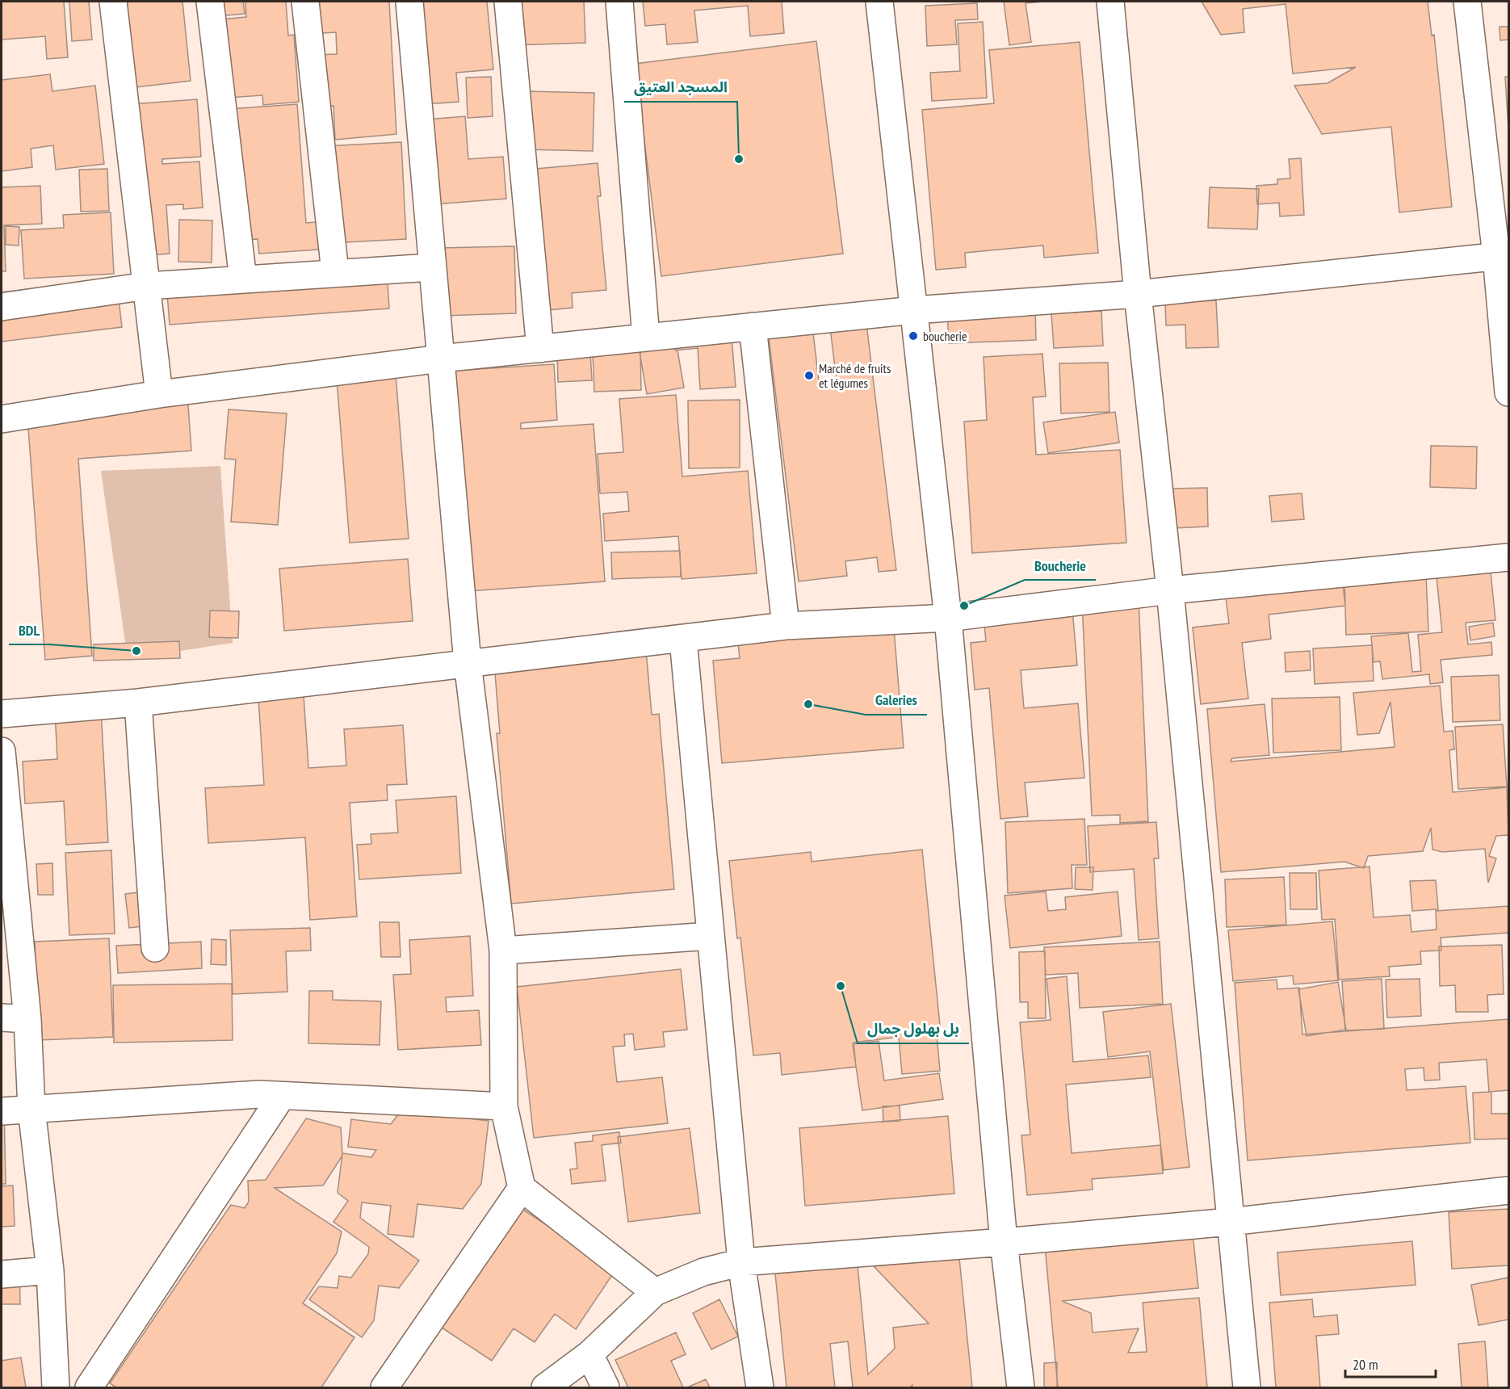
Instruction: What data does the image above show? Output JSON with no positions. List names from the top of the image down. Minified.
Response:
{"places":["المسجد العتيق","boucherie","Marché de fruits et légumes","Boucherie","BDL","Galeries","بل بهلول جمال"],"scale_bar":"20 m"}
